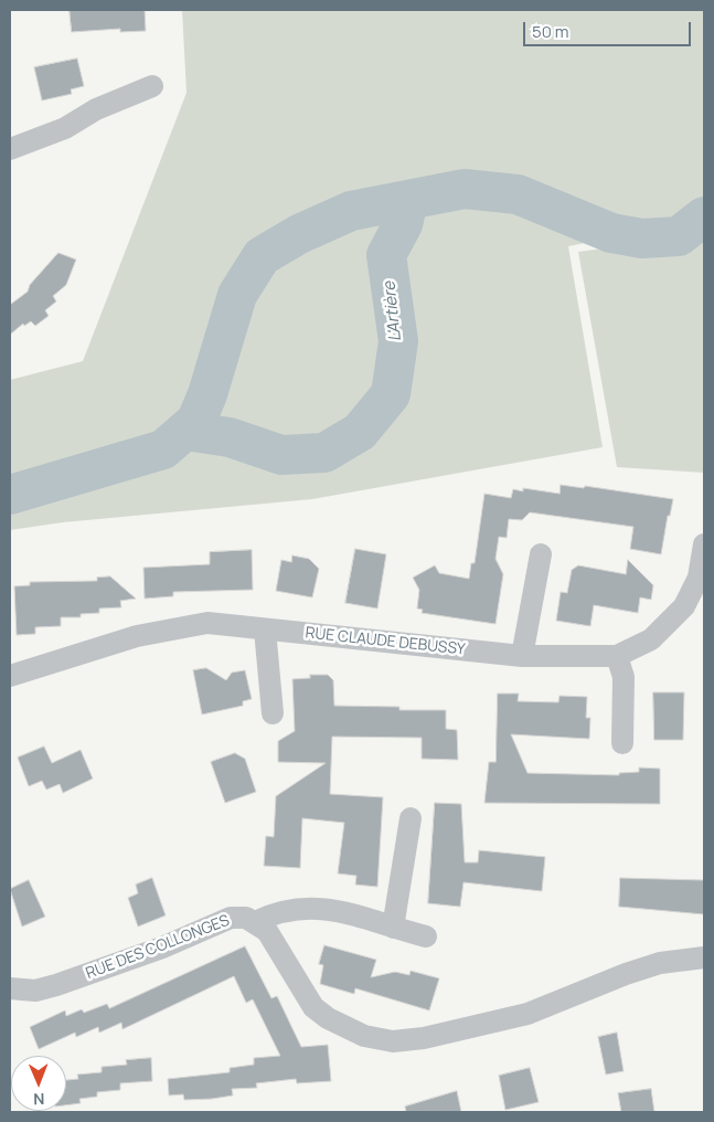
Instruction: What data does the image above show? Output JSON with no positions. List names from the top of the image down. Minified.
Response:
{"streets":{"street":["RUE CLAUDE DEBUSSY","RUE DES COLLONGES"]},"water":["L'Artière"],"scale_bar":"50 m","north":"bottom"}
